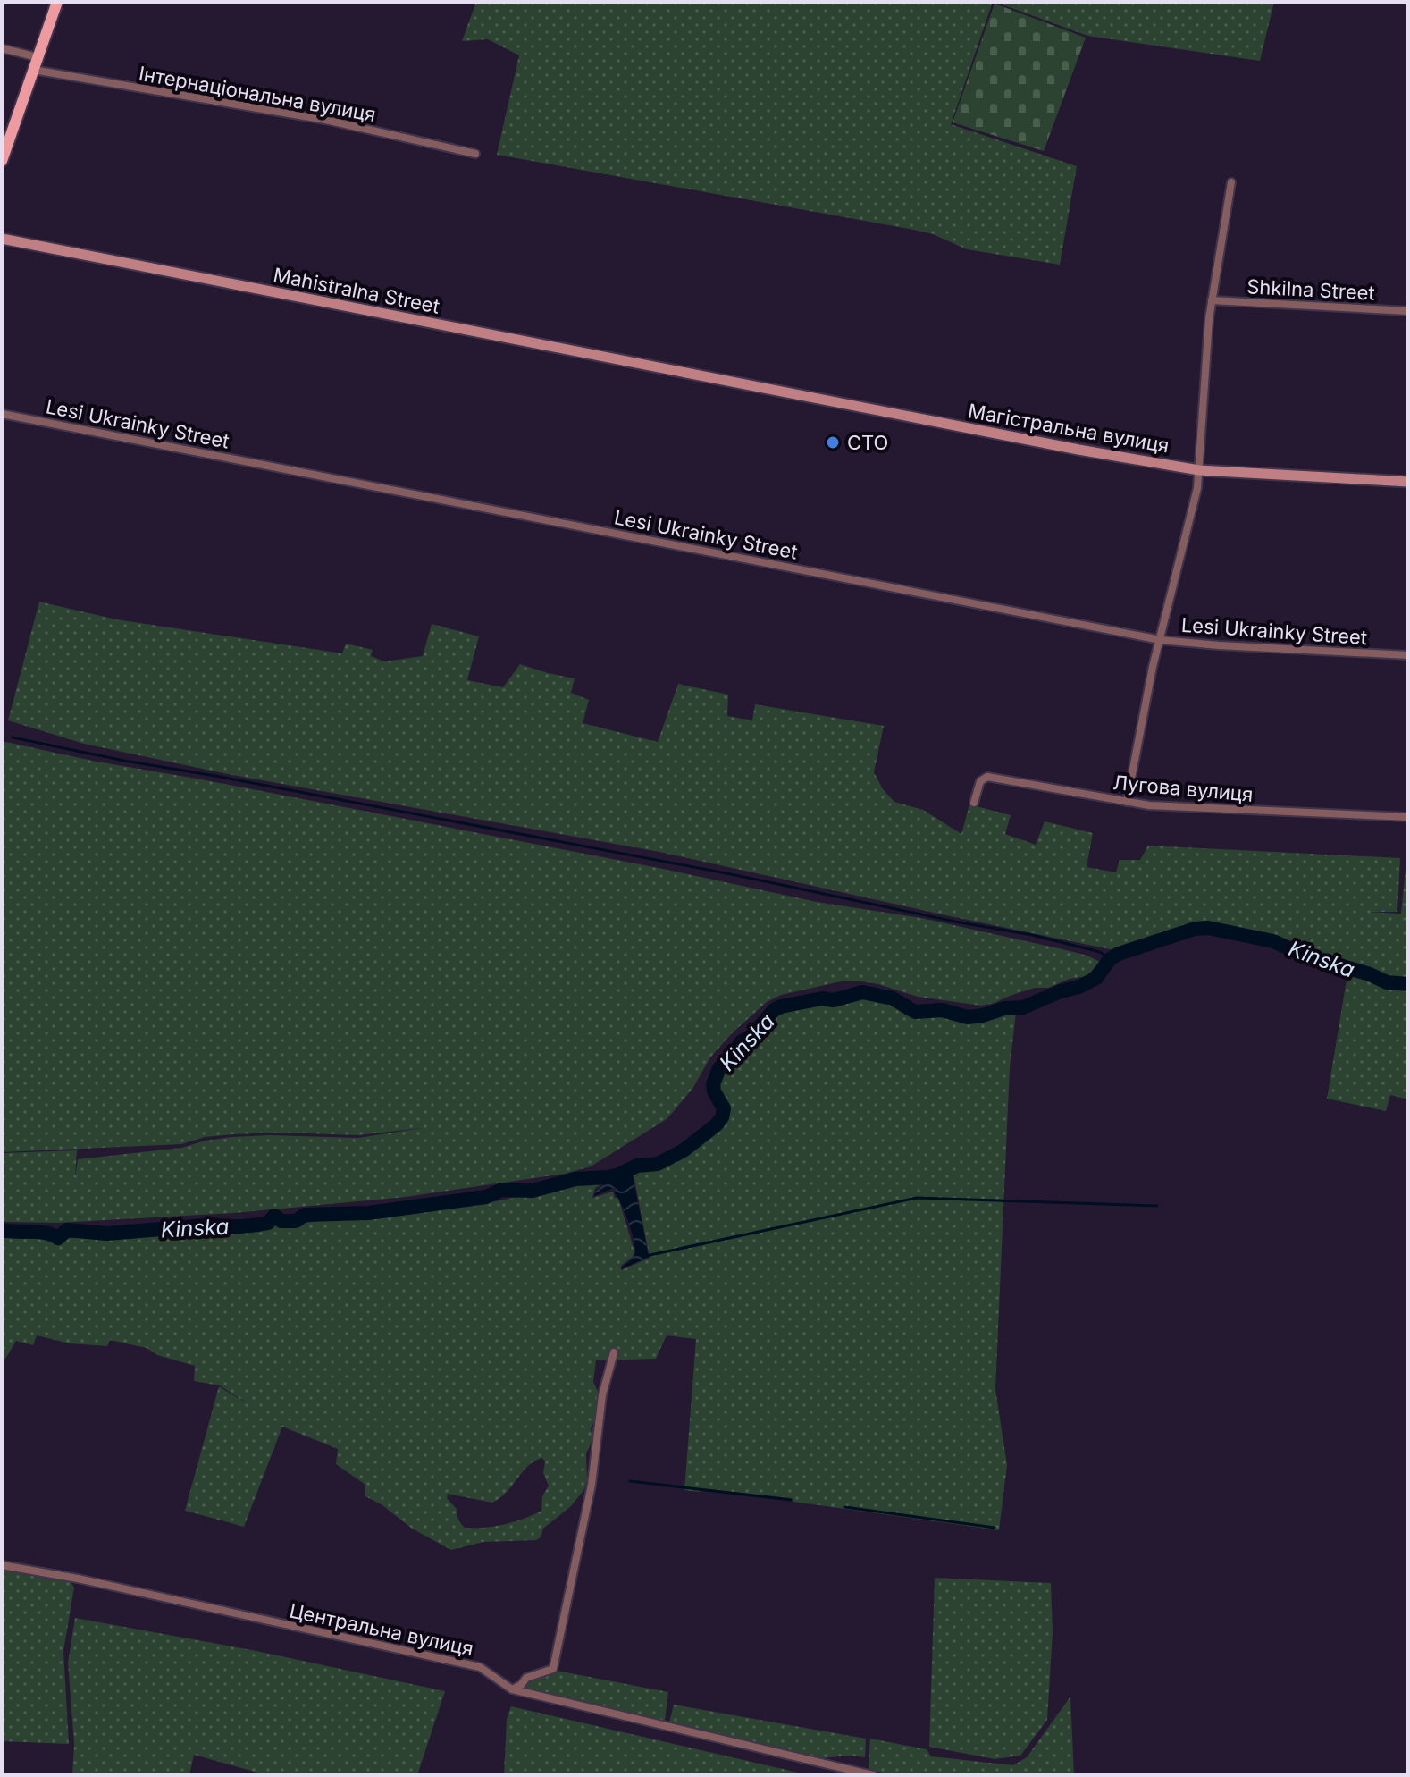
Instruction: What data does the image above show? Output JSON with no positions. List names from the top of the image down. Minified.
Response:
{"streets":{"main road":["Mahistralna Street","Магістральна вулиця"],"street":["Інтернаціональна вулиця","Shkilna Street","Lesi Ukrainky Street","Лугова вулиця","Центральна вулиця"]},"crossings":[["Mahistralna Street","Магістральна вулиця"]],"water":["Kinska"],"places":["СТО"]}
